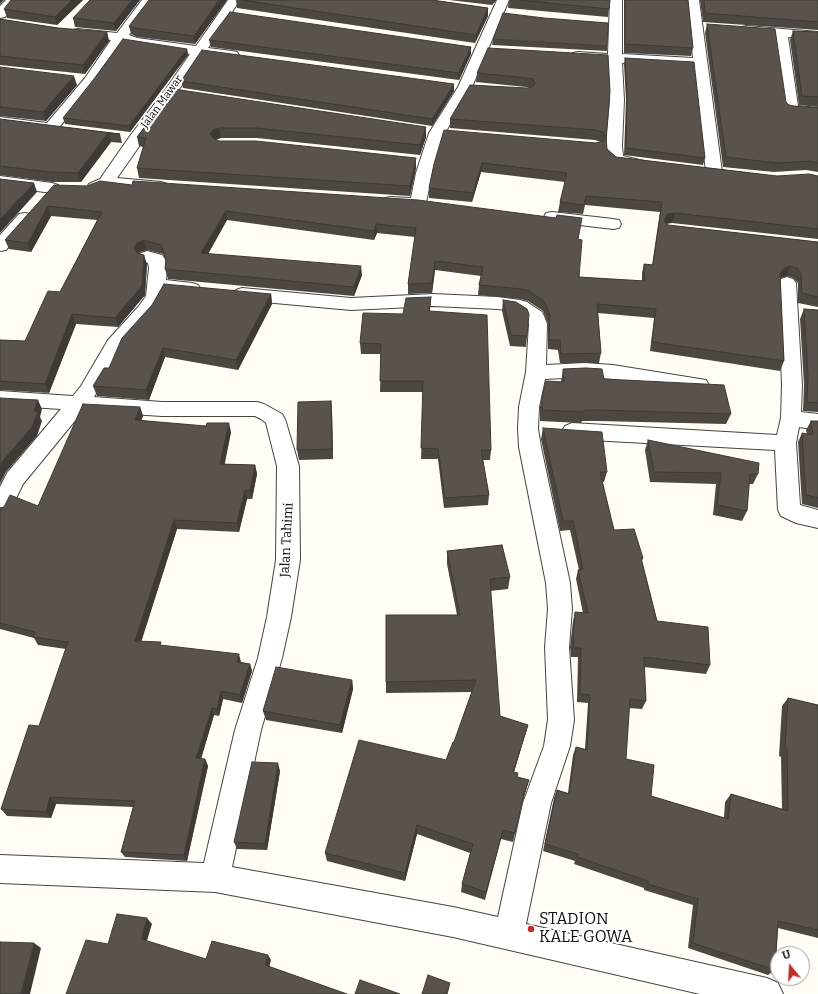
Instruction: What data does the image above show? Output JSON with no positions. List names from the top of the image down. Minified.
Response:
{"streets":{"street":["Jalan Mawar","Jalan Tahimi"]},"places":["STADION KALE GOWA"],"north":"top"}
